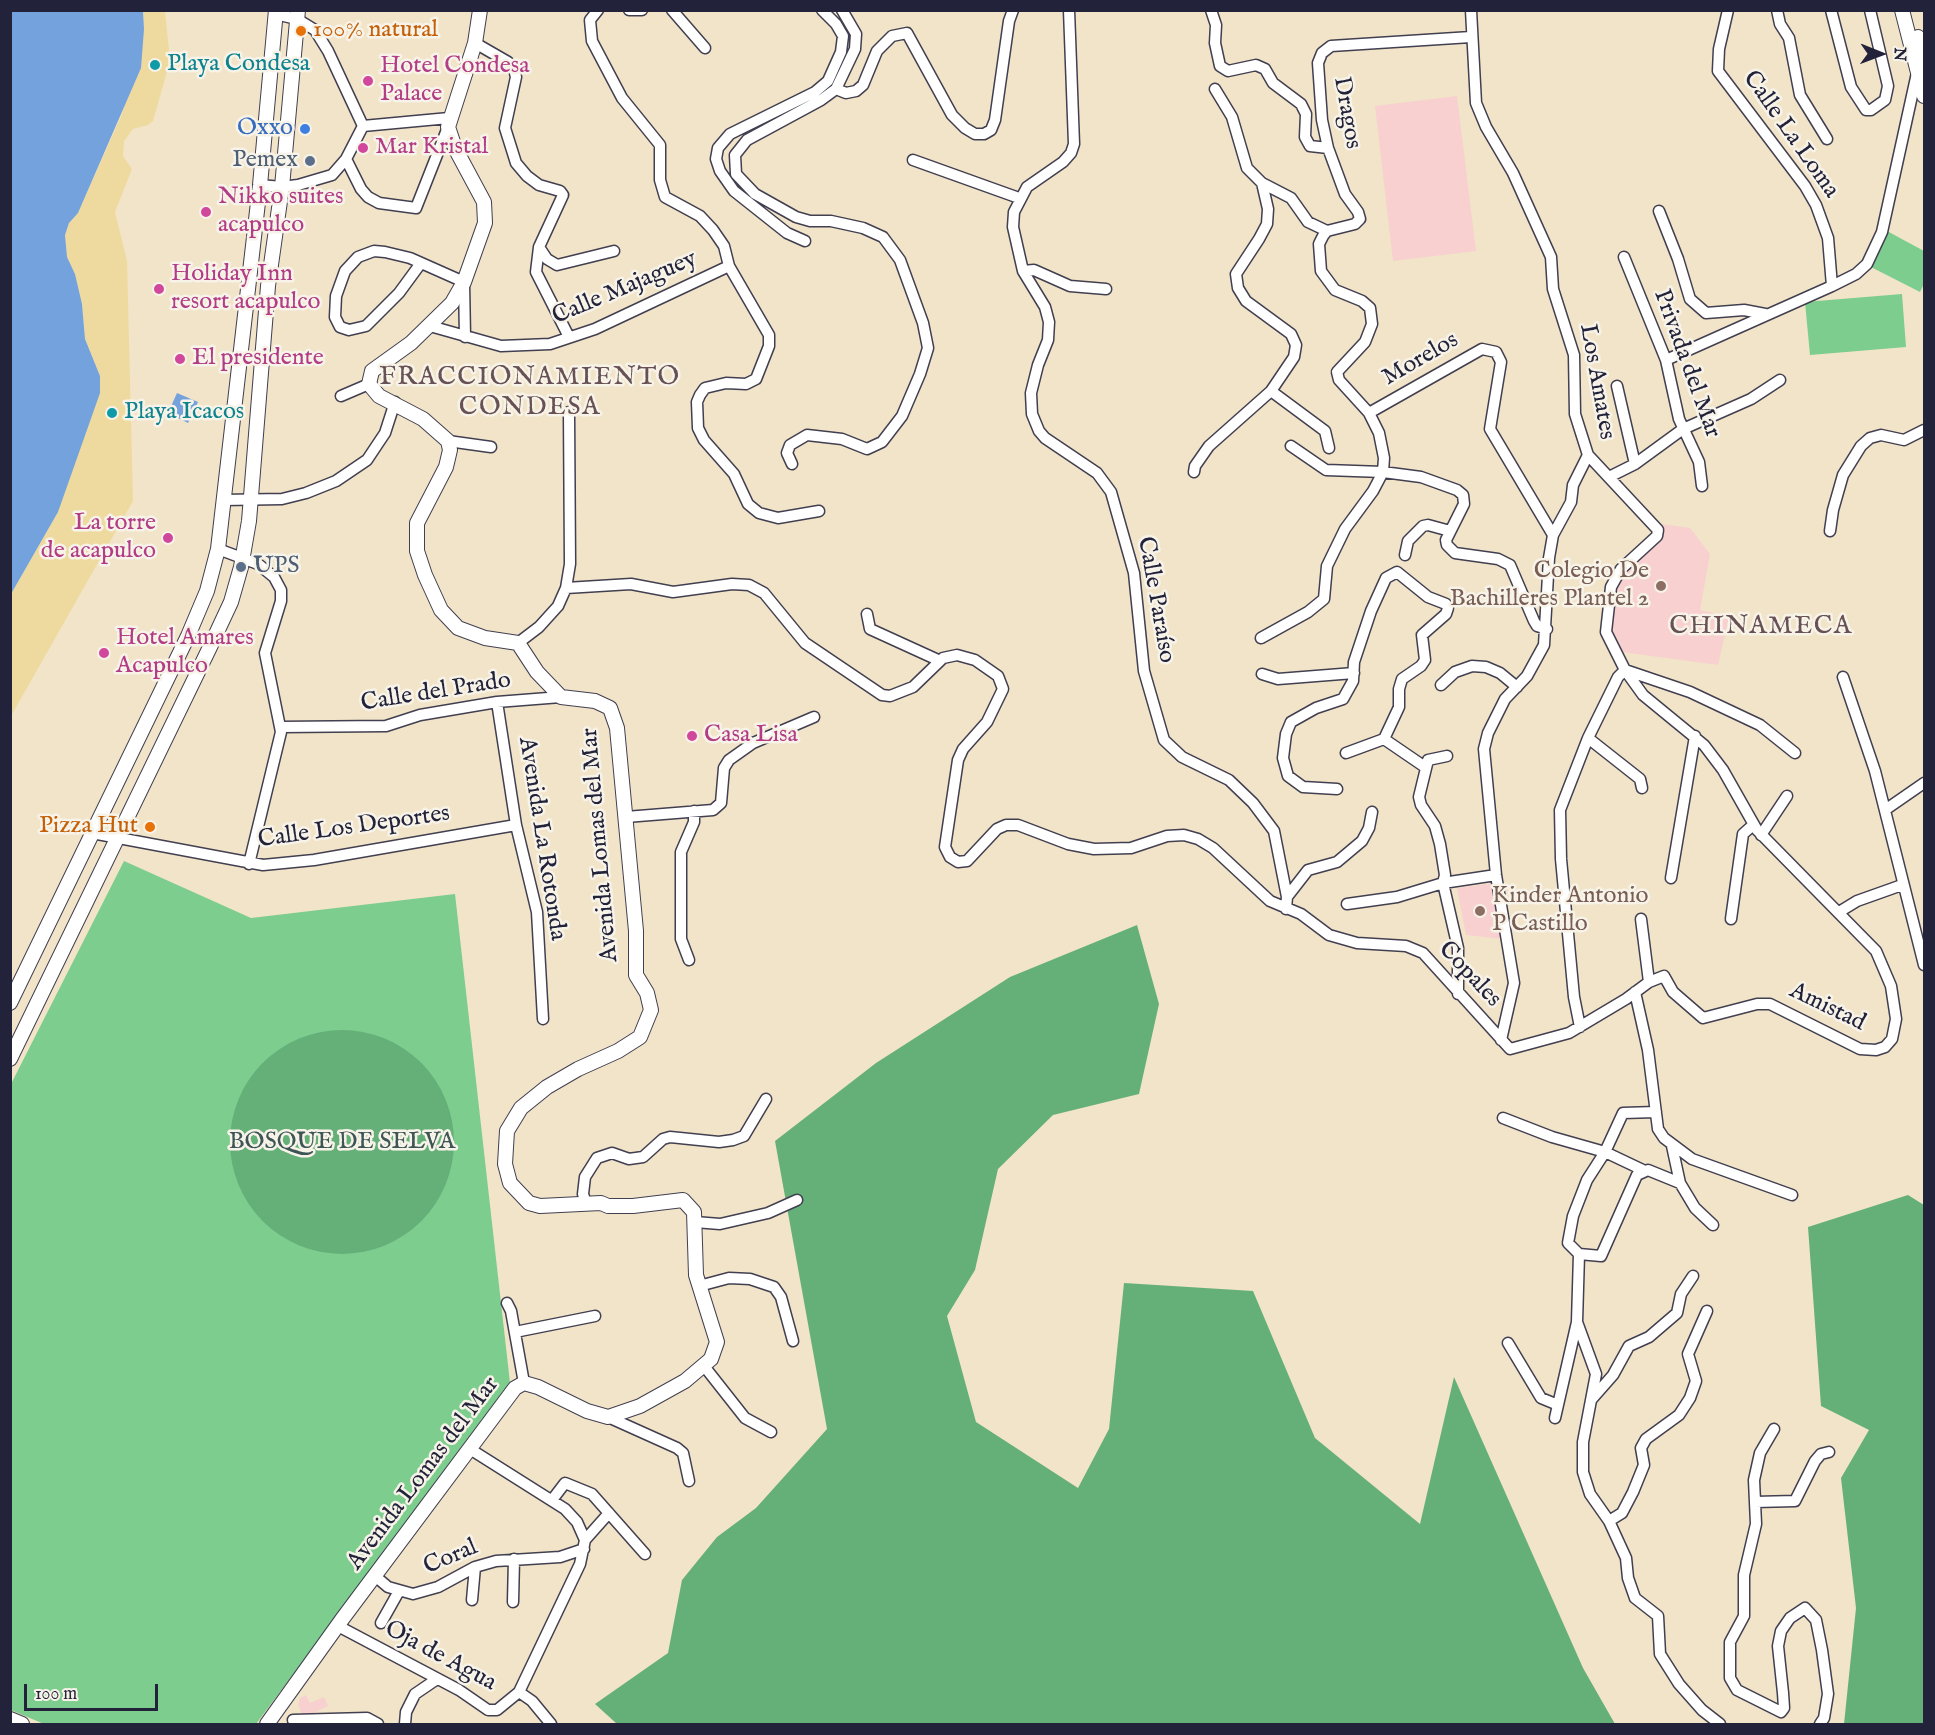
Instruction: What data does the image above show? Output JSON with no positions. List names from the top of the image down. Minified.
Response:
{"streets":{"main road":["Avenida Lomas del Mar"],"street":["Dragos","Calle La Loma","Calle Majaguey","Morelos","Privada del Mar","Los Amates","Calle Paraíso","Calle del Prado","Calle Los Deportes","Avenida La Rotonda","Copales","Amistad","Coral","Oja de Agua"]},"crossings":[["Dragos","Los Amates"],["Calle Paraíso","Copales"],["Calle del Prado","Avenida La Rotonda"],["Calle del Prado","Avenida Lomas del Mar"],["Calle Los Deportes","Avenida La Rotonda"],["Avenida Lomas del Mar","Coral"],["Avenida Lomas del Mar","Oja de Agua"]],"districts":["FRACCIONAMIENTO CONDESA","CHINAMECA"],"parks":["BOSQUE DE SELVA"],"places":["100% natural","Playa Condesa","Hotel Condesa Palace","Oxxo","Mar Kristal","Pemex","Nikko suites acapulco","Holiday Inn resort acapulco","El presidente","Playa Icacos","La torre de acapulco","UPS","Colegio De Bachilleres Plantel 2","Hotel Amares Acapulco","Casa Lisa","Pizza Hut","Kinder Antonio P Castillo"],"scale_bar":"100 m","north":"right"}
